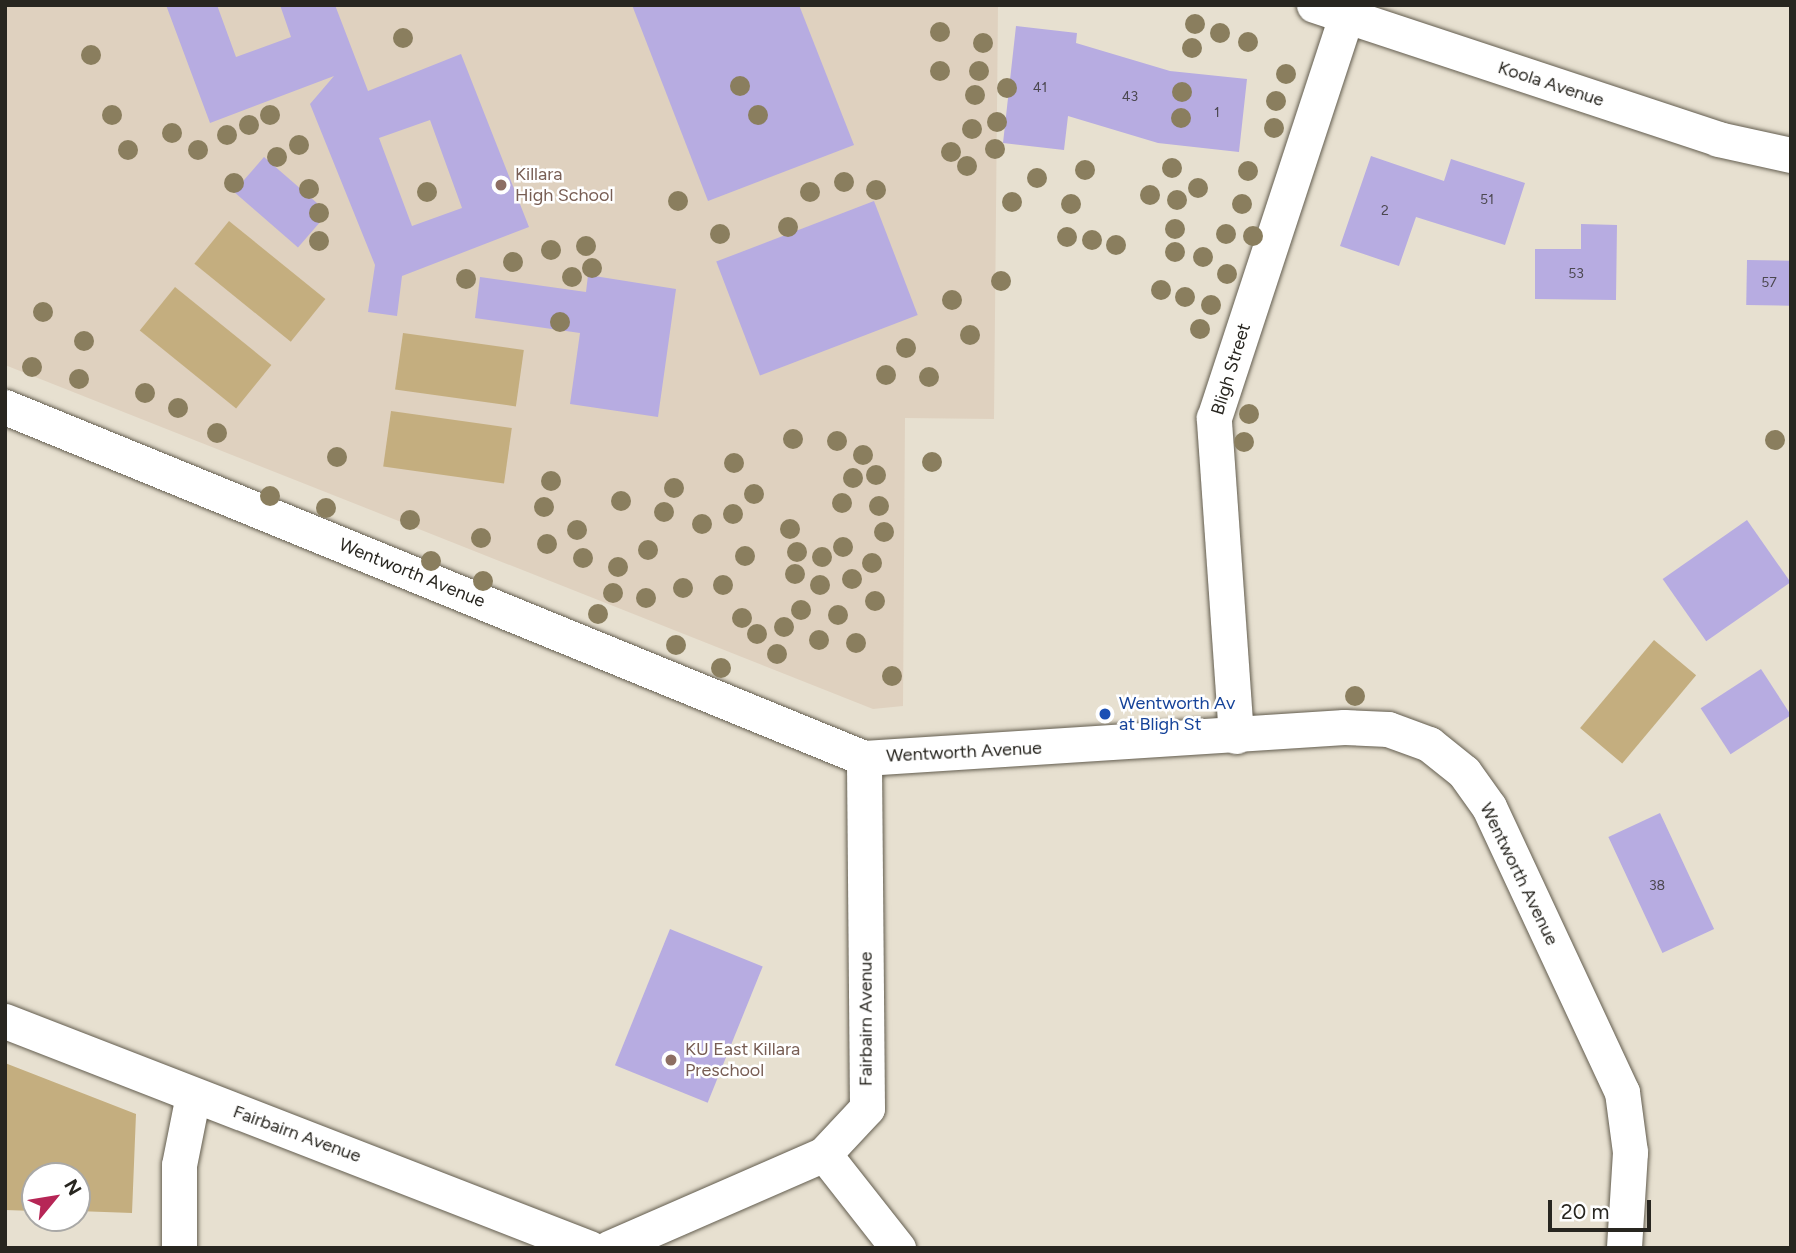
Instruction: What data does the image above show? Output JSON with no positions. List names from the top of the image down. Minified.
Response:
{"streets":{"street":["Koola Avenue","Bligh Street","Wentworth Avenue","Fairbairn Avenue"]},"crossings":[["Koola Avenue","Bligh Street"],["Bligh Street","Wentworth Avenue"],["Wentworth Avenue","Fairbairn Avenue"]],"places":["Killara High School","Wentworth Av at Bligh St","KU East Killara Preschool"],"house_numbers":["41","43","1","51","2","53","57","38"],"scale_bar":"20 m","north":"top right"}
